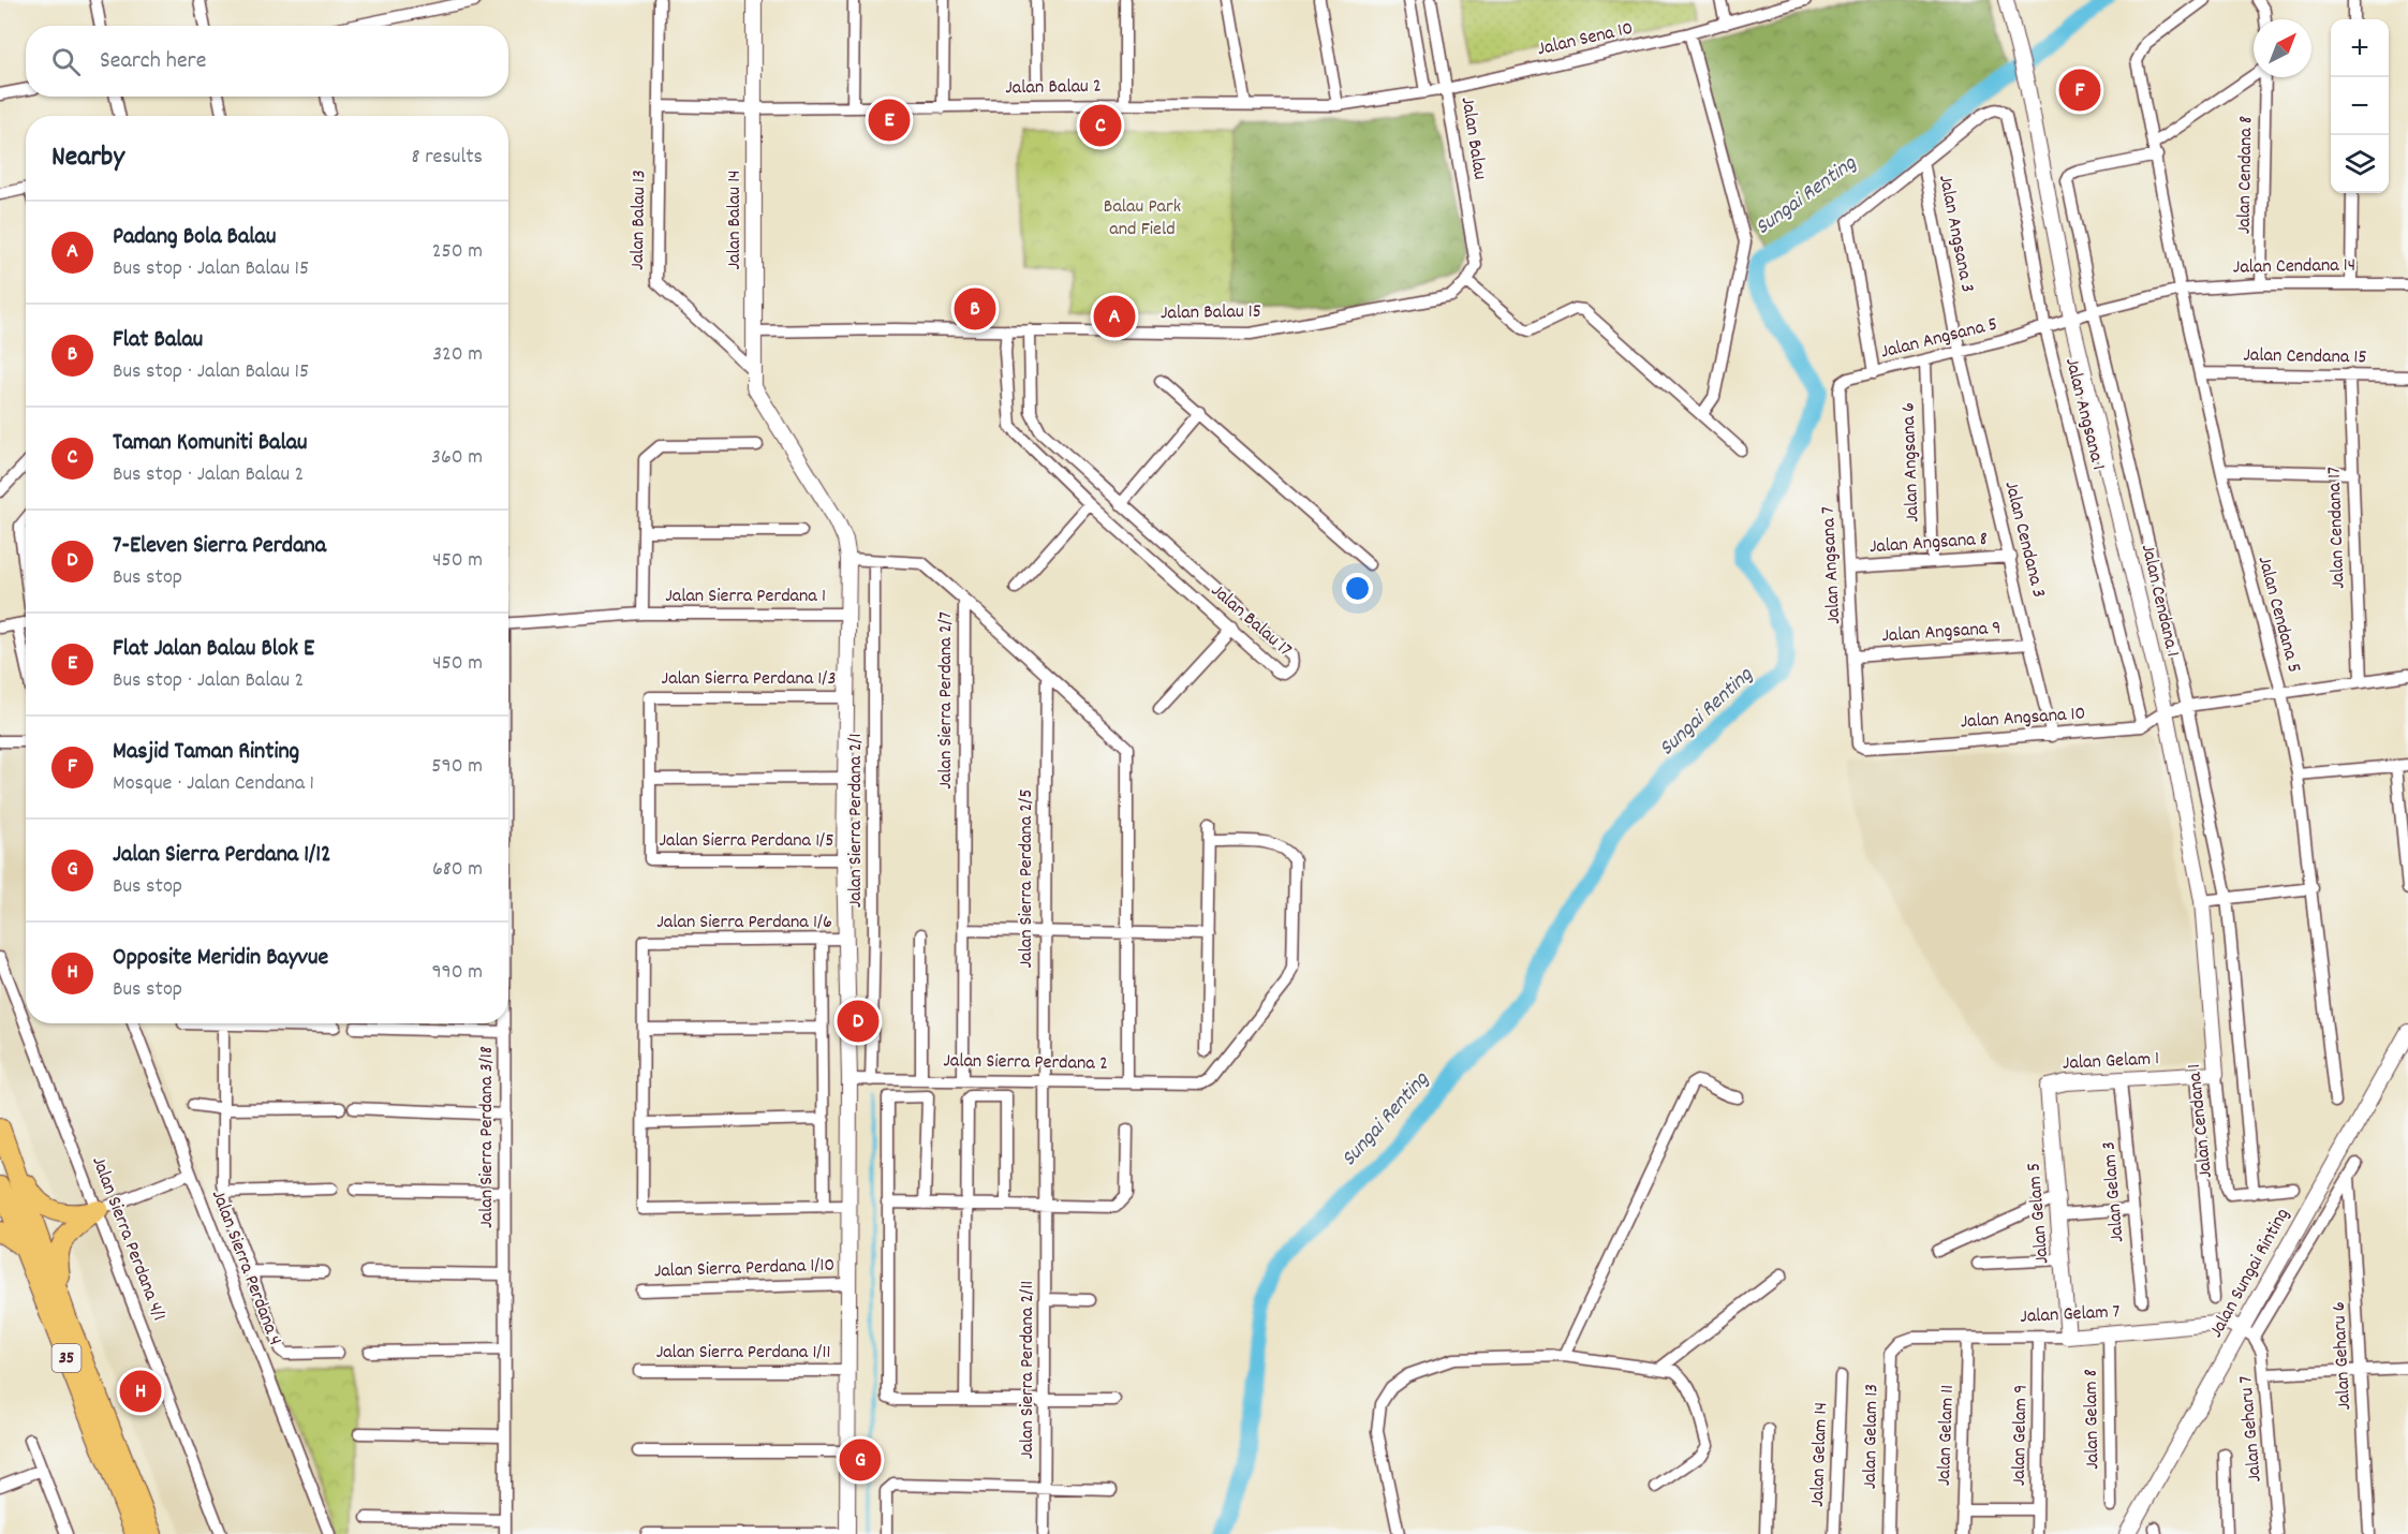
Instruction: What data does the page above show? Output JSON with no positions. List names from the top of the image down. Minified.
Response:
{"streets":{"highway":["35"],"street":["Jalan Sena 10","Jalan Balau 2","Jalan Balau","Jalan Cendana 8","Jalan Balau 13","Jalan Balau 14","Jalan Angsana 3","Jalan Cendana 14","Jalan Balau 15","Jalan Angsana 5","Jalan Cendana 15","Jalan Angsana 1","Jalan Angsana 6","Jalan Cendana 17","Jalan Cendana 3","Jalan Angsana 8","Jalan Angsana 7","Jalan Sierra Perdana 1","Jalan Cendana 1","Jalan Cendana 5","Jalan Balau 17","Jalan Angsana 9","Jalan Sierra Perdana 1/3","Jalan Sierra Perdana 2/7","Jalan Angsana 10","Jalan Sierra Perdana 2/1","Jalan Sierra Perdana 1/5","Jalan Sierra Perdana 2/5","Jalan Sierra Perdana 1/6","Jalan Gelam 1","Jalan Sierra Perdana 2","Jalan Sierra Perdana 3/18","Jalan Gelam 3","Jalan Gelam 5","Jalan Sierra Perdana 4/1","Jalan Sierra Perdana 4","Jalan Sierra Perdana 1/10","Jalan Sungai Rinting","Jalan Gelam 7","Jalan Sierra Perdana 1/11","Jalan Geharu 6","Jalan Sierra Perdana 2/11","Jalan Gelam 8","Jalan Geharu 7","Jalan Gelam 11","Jalan Gelam 9","Jalan Gelam 13","Jalan Gelam 14"]},"crossings":[["Jalan Sena 10","Jalan Balau 2"],["Jalan Sena 10","Jalan Balau"],["Jalan Balau 2","Jalan Balau"],["Jalan Balau 2","Jalan Balau 13"],["Jalan Balau 2","Jalan Balau 14"],["Jalan Balau","Jalan Balau 15"],["Jalan Cendana 8","Jalan Cendana 14"],["Jalan Balau 13","Jalan Balau 14"],["Jalan Balau 14","Jalan Balau 15"],["Jalan Balau 14","Jalan Sierra Perdana 1"],["Jalan Balau 14","Jalan Sierra Perdana 1/3"],["Jalan Balau 14","Jalan Sierra Perdana 2/7"],["Jalan Balau 14","Jalan Sierra Perdana 1/5"],["Jalan Balau 14","Jalan Sierra Perdana 1/6"],["Jalan Balau 14","Jalan Sierra Perdana 2"],["Jalan Balau 14","Jalan Sierra Perdana 1/10"],["Jalan Balau 14","Jalan Sierra Perdana 1/11"],["Jalan Angsana 3","Jalan Angsana 5"],["Jalan Angsana 3","Jalan Angsana 1"],["Jalan Angsana 3","Jalan Cendana 3"],["Jalan Cendana 14","Jalan Angsana 5"],["Jalan Cendana 14","Jalan Cendana 1"],["Jalan Cendana 14","Jalan Cendana 5"],["Jalan Balau 15","Jalan Balau 17"],["Jalan Angsana 5","Jalan Angsana 1"],["Jalan Angsana 5","Jalan Angsana 6"],["Jalan Angsana 5","Jalan Cendana 3"],["Jalan Angsana 5","Jalan Angsana 7"],["Jalan Angsana 5","Jalan Cendana 1"],["Jalan Cendana 15","Jalan Cendana 17"],["Jalan Cendana 15","Jalan Cendana 5"],["Jalan Angsana 1","Jalan Angsana 10"],["Jalan Angsana 6","Jalan Angsana 8"],["Jalan Cendana 17","Jalan Angsana 10"],["Jalan Cendana 3","Jalan Angsana 8"],["Jalan Cendana 3","Jalan Angsana 9"],["Jalan Cendana 3","Jalan Angsana 10"],["Jalan Angsana 8","Jalan Angsana 7"],["Jalan Angsana 7","Jalan Angsana 9"],["Jalan Angsana 7","Jalan Angsana 10"],["Jalan Cendana 1","Jalan Cendana 5"],["Jalan Cendana 1","Jalan Angsana 10"],["Jalan Cendana 1","Jalan Gelam 1"],["Jalan Cendana 5","Jalan Angsana 10"],["Jalan Sierra Perdana 1/3","Jalan Sierra Perdana 1/5"],["Jalan Sierra Perdana 2/7","Jalan Sierra Perdana 2/1"],["Jalan Sierra Perdana 2/7","Jalan Sierra Perdana 2"],["Jalan Sierra Perdana 2/1","Jalan Sierra Perdana 2"],["Jalan Sierra Perdana 2/5","Jalan Sierra Perdana 2"],["Jalan Sierra Perdana 2/5","Jalan Sierra Perdana 2/11"],["Jalan Gelam 1","Jalan Gelam 3"],["Jalan Gelam 1","Jalan Gelam 5"],["Jalan Gelam 5","Jalan Gelam 7"],["Jalan Sungai Rinting","Jalan Gelam 7"],["Jalan Sungai Rinting","Jalan Geharu 7"],["Jalan Gelam 7","Jalan Gelam 8"],["Jalan Gelam 7","Jalan Geharu 7"],["Jalan Gelam 7","Jalan Gelam 11"],["Jalan Gelam 7","Jalan Gelam 9"],["Jalan Gelam 7","Jalan Gelam 13"]],"water":["Sungai Renting"],"parks":["Balau Park and Field"],"north":"top right","page":{"map_buttons":["+","−"],"search":"Search here","pins":["F","E","C","B","A","D","H","G"],"heading":["Nearby","8 results"],"list":[{"mark":"A","name":"Padang Bola Balau","note":"Bus stop · Jalan Balau 15","value":"250 m"},{"mark":"B","name":"Flat Balau","note":"Bus stop · Jalan Balau 15","value":"320 m"},{"mark":"C","name":"Taman Komuniti Balau","note":"Bus stop · Jalan Balau 2","value":"360 m"},{"mark":"D","name":"7-Eleven Sierra Perdana","note":"Bus stop","value":"450 m"},{"mark":"E","name":"Flat Jalan Balau Blok E","note":"Bus stop · Jalan Balau 2","value":"450 m"},{"mark":"F","name":"Masjid Taman Rinting","note":"Mosque · Jalan Cendana 1","value":"590 m"},{"mark":"G","name":"Jalan Sierra Perdana 1/12","note":"Bus stop","value":"680 m"},{"mark":"H","name":"Opposite Meridin Bayvue","note":"Bus stop","value":"990 m"}]}}
